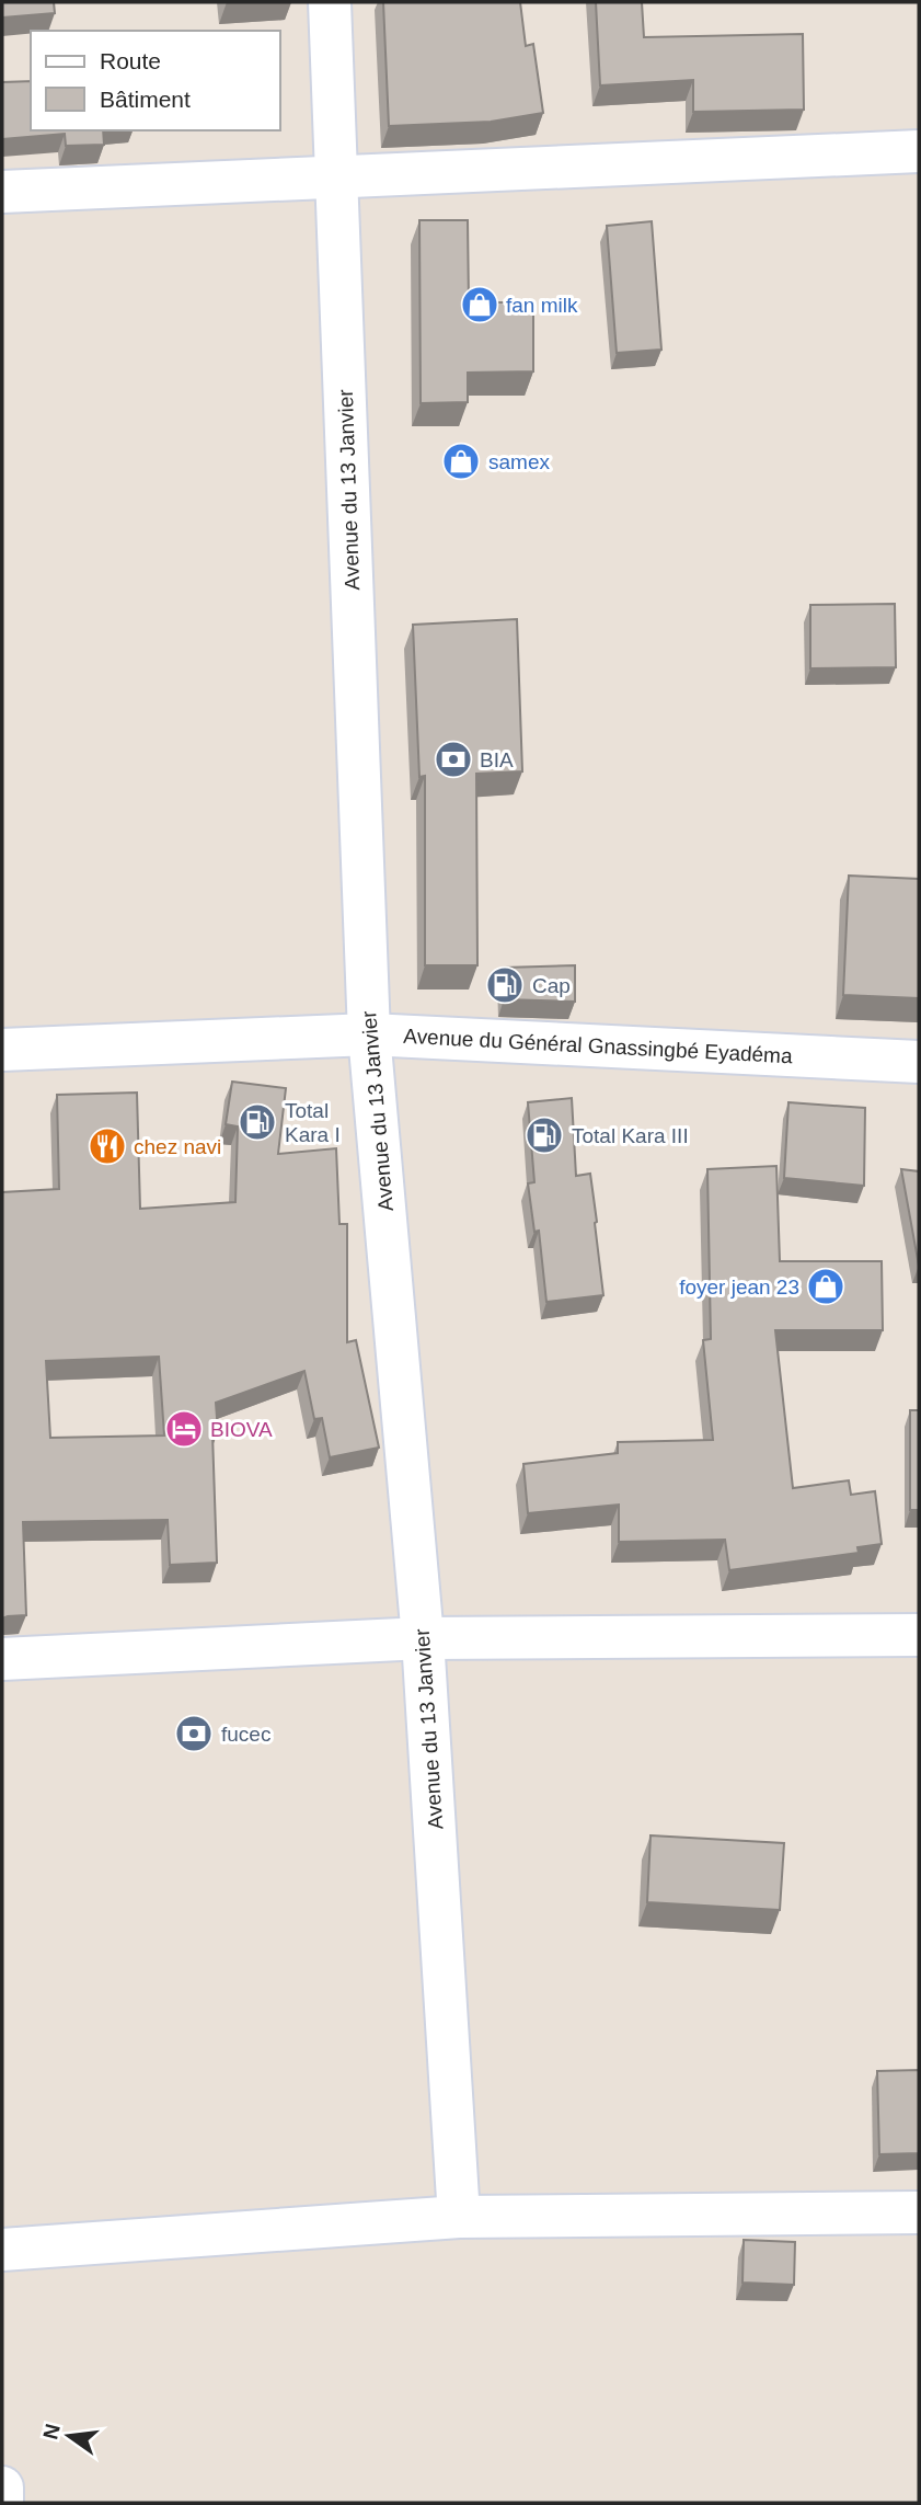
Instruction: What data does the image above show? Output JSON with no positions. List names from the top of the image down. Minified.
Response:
{"streets":{"street":["Avenue du 13 Janvier","Avenue du Général Gnassingbé Eyadéma"]},"crossings":[["Avenue du 13 Janvier","Avenue du Général Gnassingbé Eyadéma"]],"places":{"shop":["fan milk","samex","foyer jean 23"],"bank":["BIA","fucec"],"fuel station":["Cap","Total Kara I","Total Kara III"],"restaurant":["chez navi"],"hotel":["BIOVA"]},"legend":["Route","Bâtiment"],"north":"left"}
